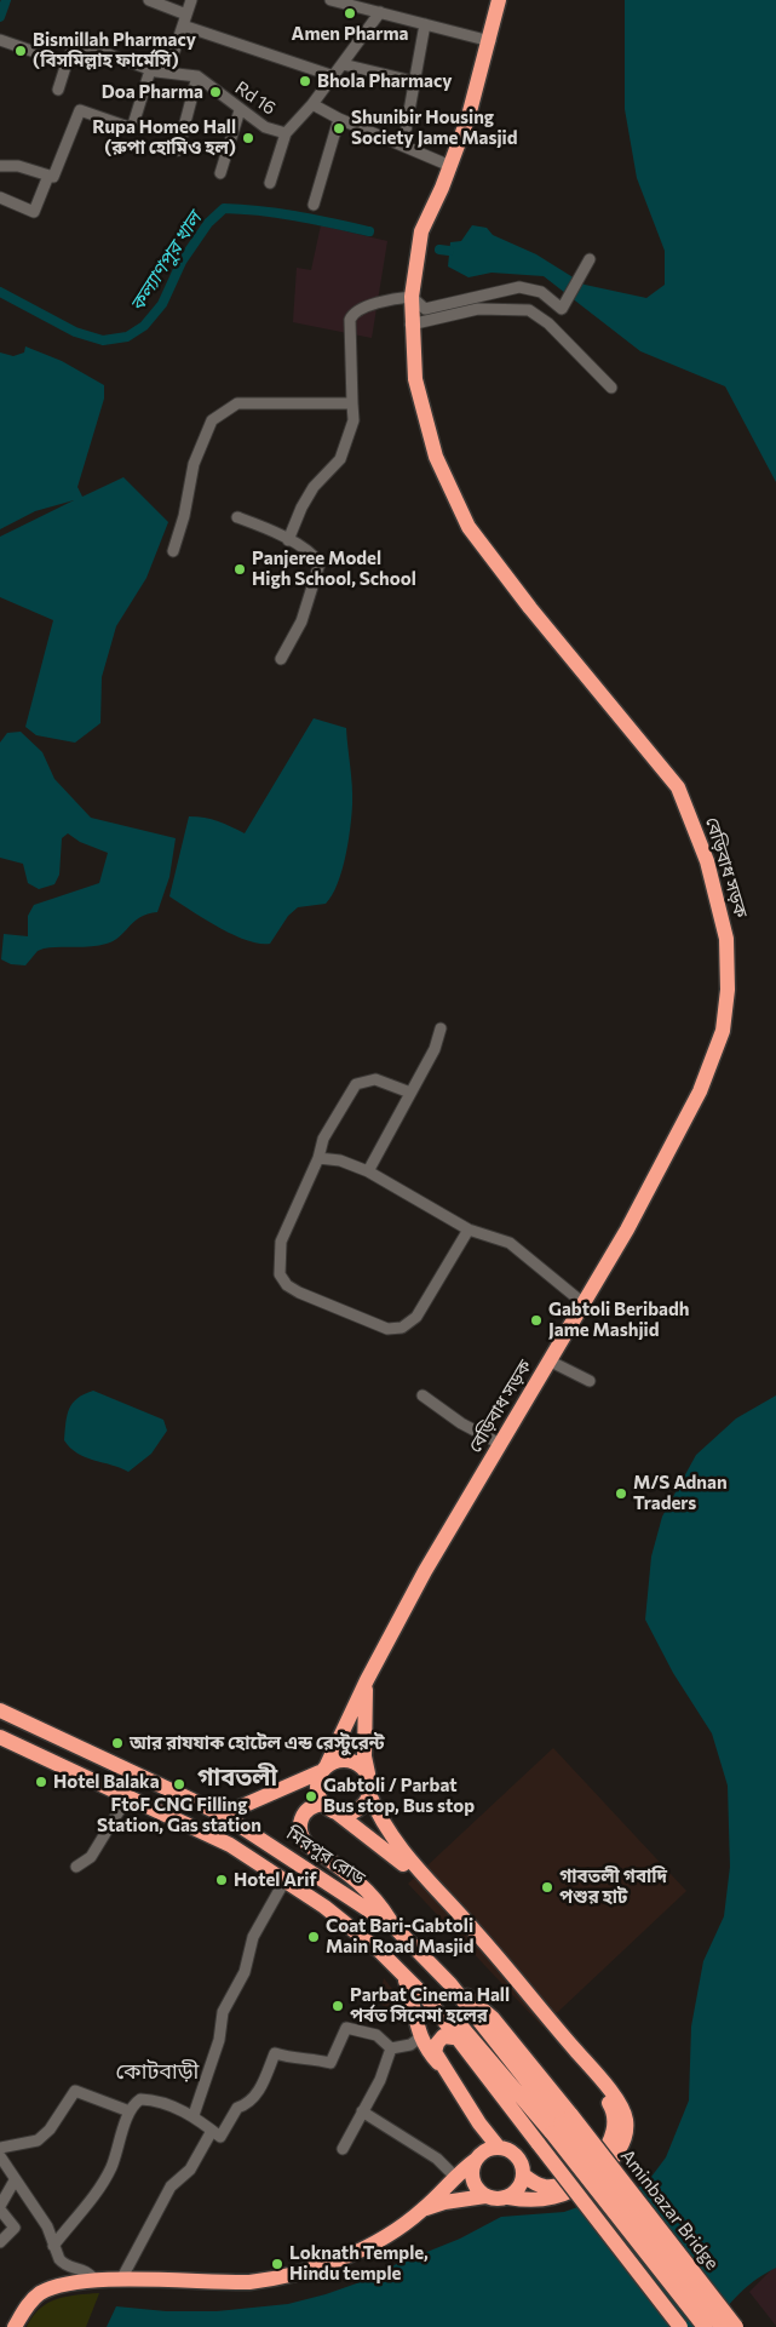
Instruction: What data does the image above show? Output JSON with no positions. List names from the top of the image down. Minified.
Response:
{"streets":{"highway":["বেড়িবাধ সড়ক","মিরপুর রোড","Aminbazar Bridge"],"street":["Rd 16"]},"crossings":[["মিরপুর রোড","Aminbazar Bridge"]],"districts":["গাবতলী","কোটবাড়ী"],"water":["কল্যাণপুর খাল"],"places":["Amen Pharma","Bismillah Pharmacy (বিসমিল্লাহ ফার্মেসি)","Bhola Pharmacy","Doa Pharma","Shunibir Housing Society Jame Masjid","Rupa Homeo Hall (রুপা হোমিও হল)","Panjeree Model High School, School","Gabtoli Beribadh Jame Mashjid","M/S Adnan Traders","আর রাযযাক হোটেল এন্ড রেস্টুরেন্ট","Hotel Balaka","FtoF CNG Filling Station, Gas station","Gabtoli / Parbat Bus stop, Bus stop","Hotel Arif","গাবতলী গবাদি পশুর হাট","Coat Bari-Gabtoli Main Road Masjid","Parbat Cinema Hall পর্বত সিনেমা হলের","Loknath Temple, Hindu temple"]}
